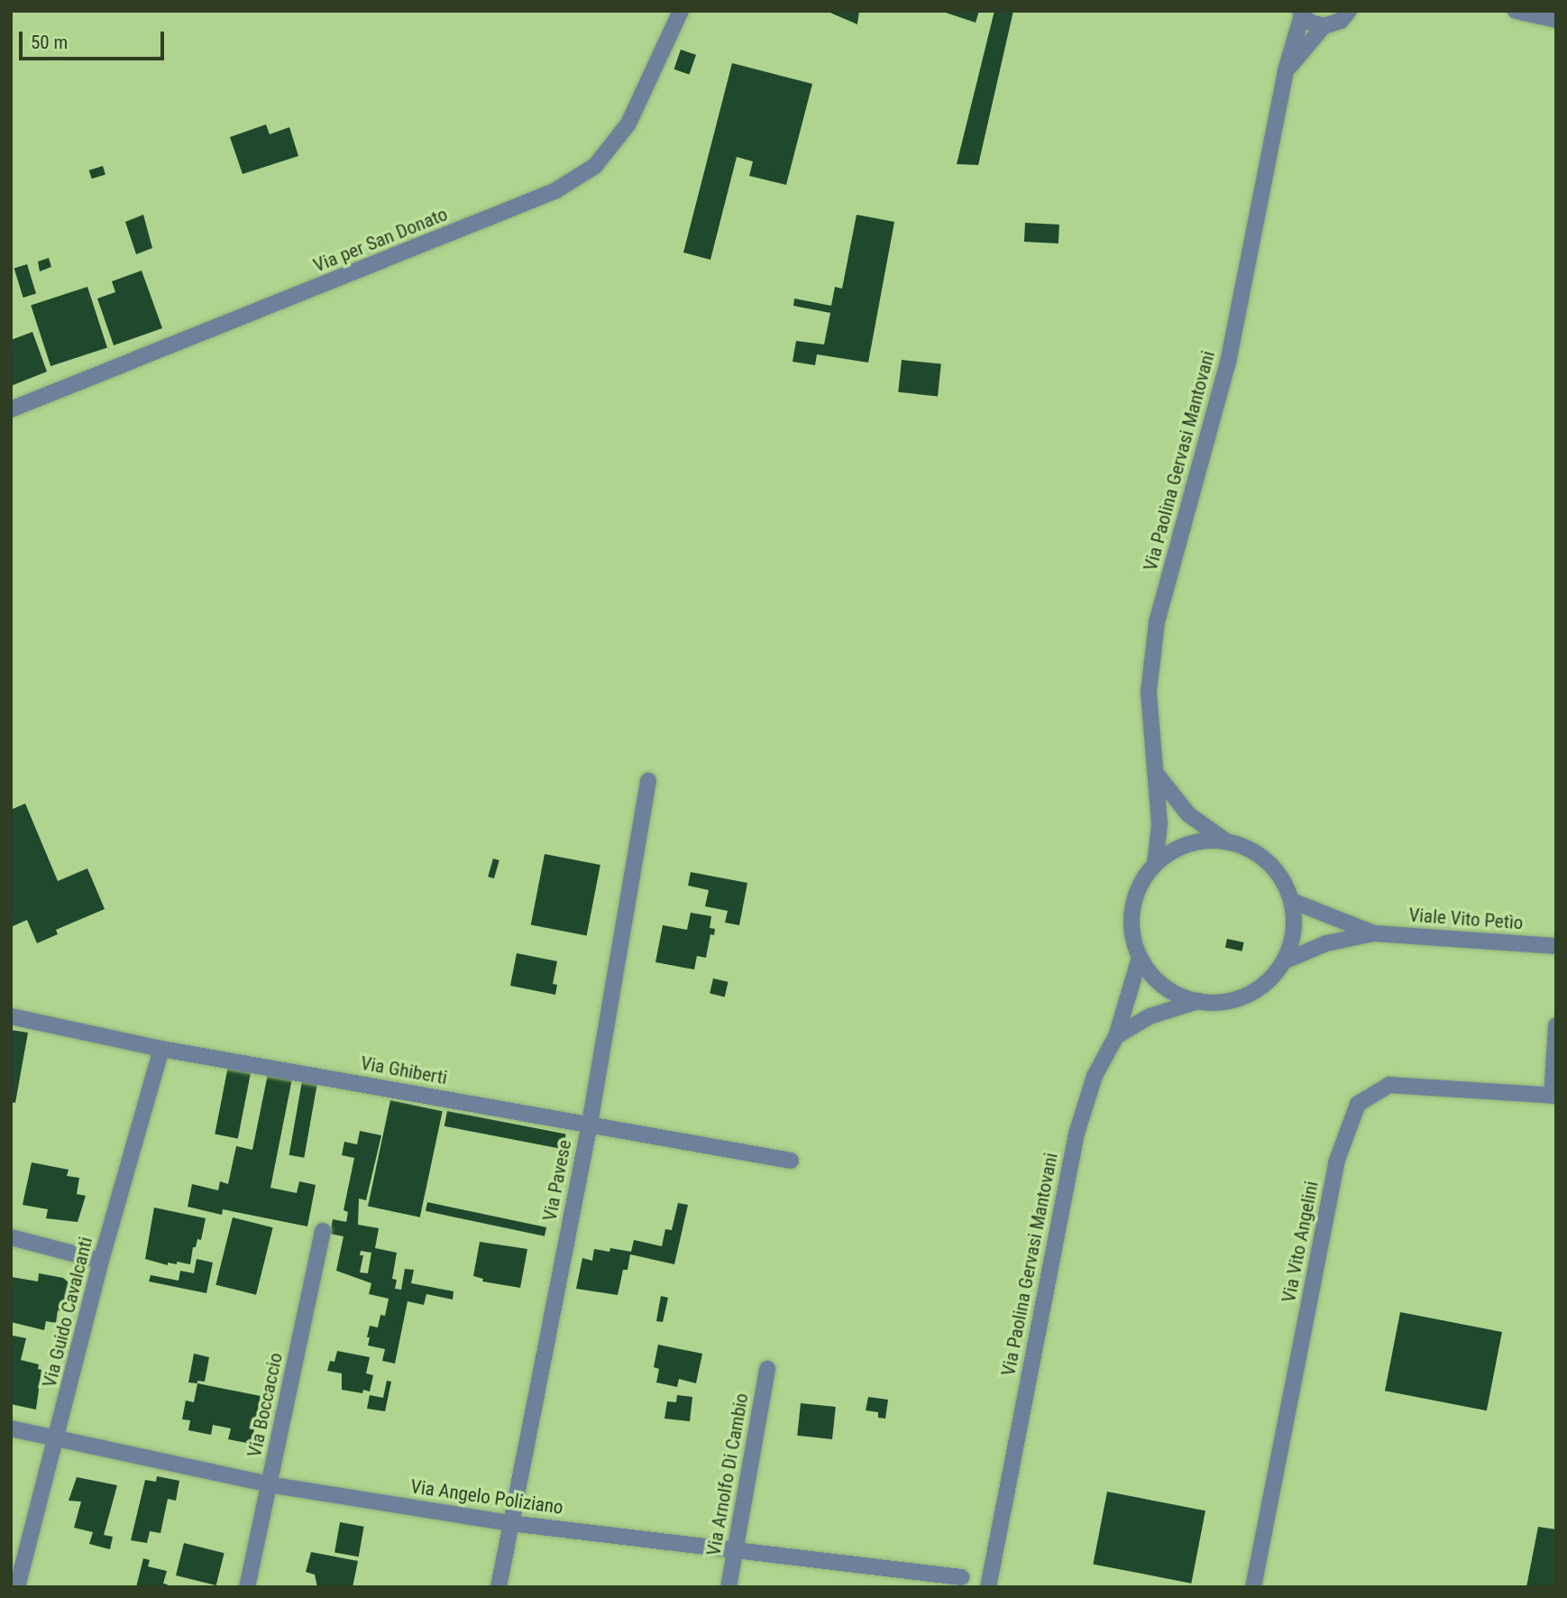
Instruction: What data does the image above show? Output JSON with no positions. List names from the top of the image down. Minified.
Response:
{"streets":{"street":["Via per San Donato","Via Paolina Gervasi Mantovani","Viale Vito Petìo","Via Ghiberti","Via Pavese","Via Vito Angelini","Via Guido Cavalcanti","Via Boccaccio","Via Arnolfo Di Cambio","Via Angelo Poliziano"]},"crossings":[["Via Ghiberti","Via Pavese"],["Via Ghiberti","Via Guido Cavalcanti"],["Via Pavese","Via Angelo Poliziano"],["Via Guido Cavalcanti","Via Angelo Poliziano"],["Via Boccaccio","Via Angelo Poliziano"],["Via Arnolfo Di Cambio","Via Angelo Poliziano"]],"scale_bar":"50 m"}
